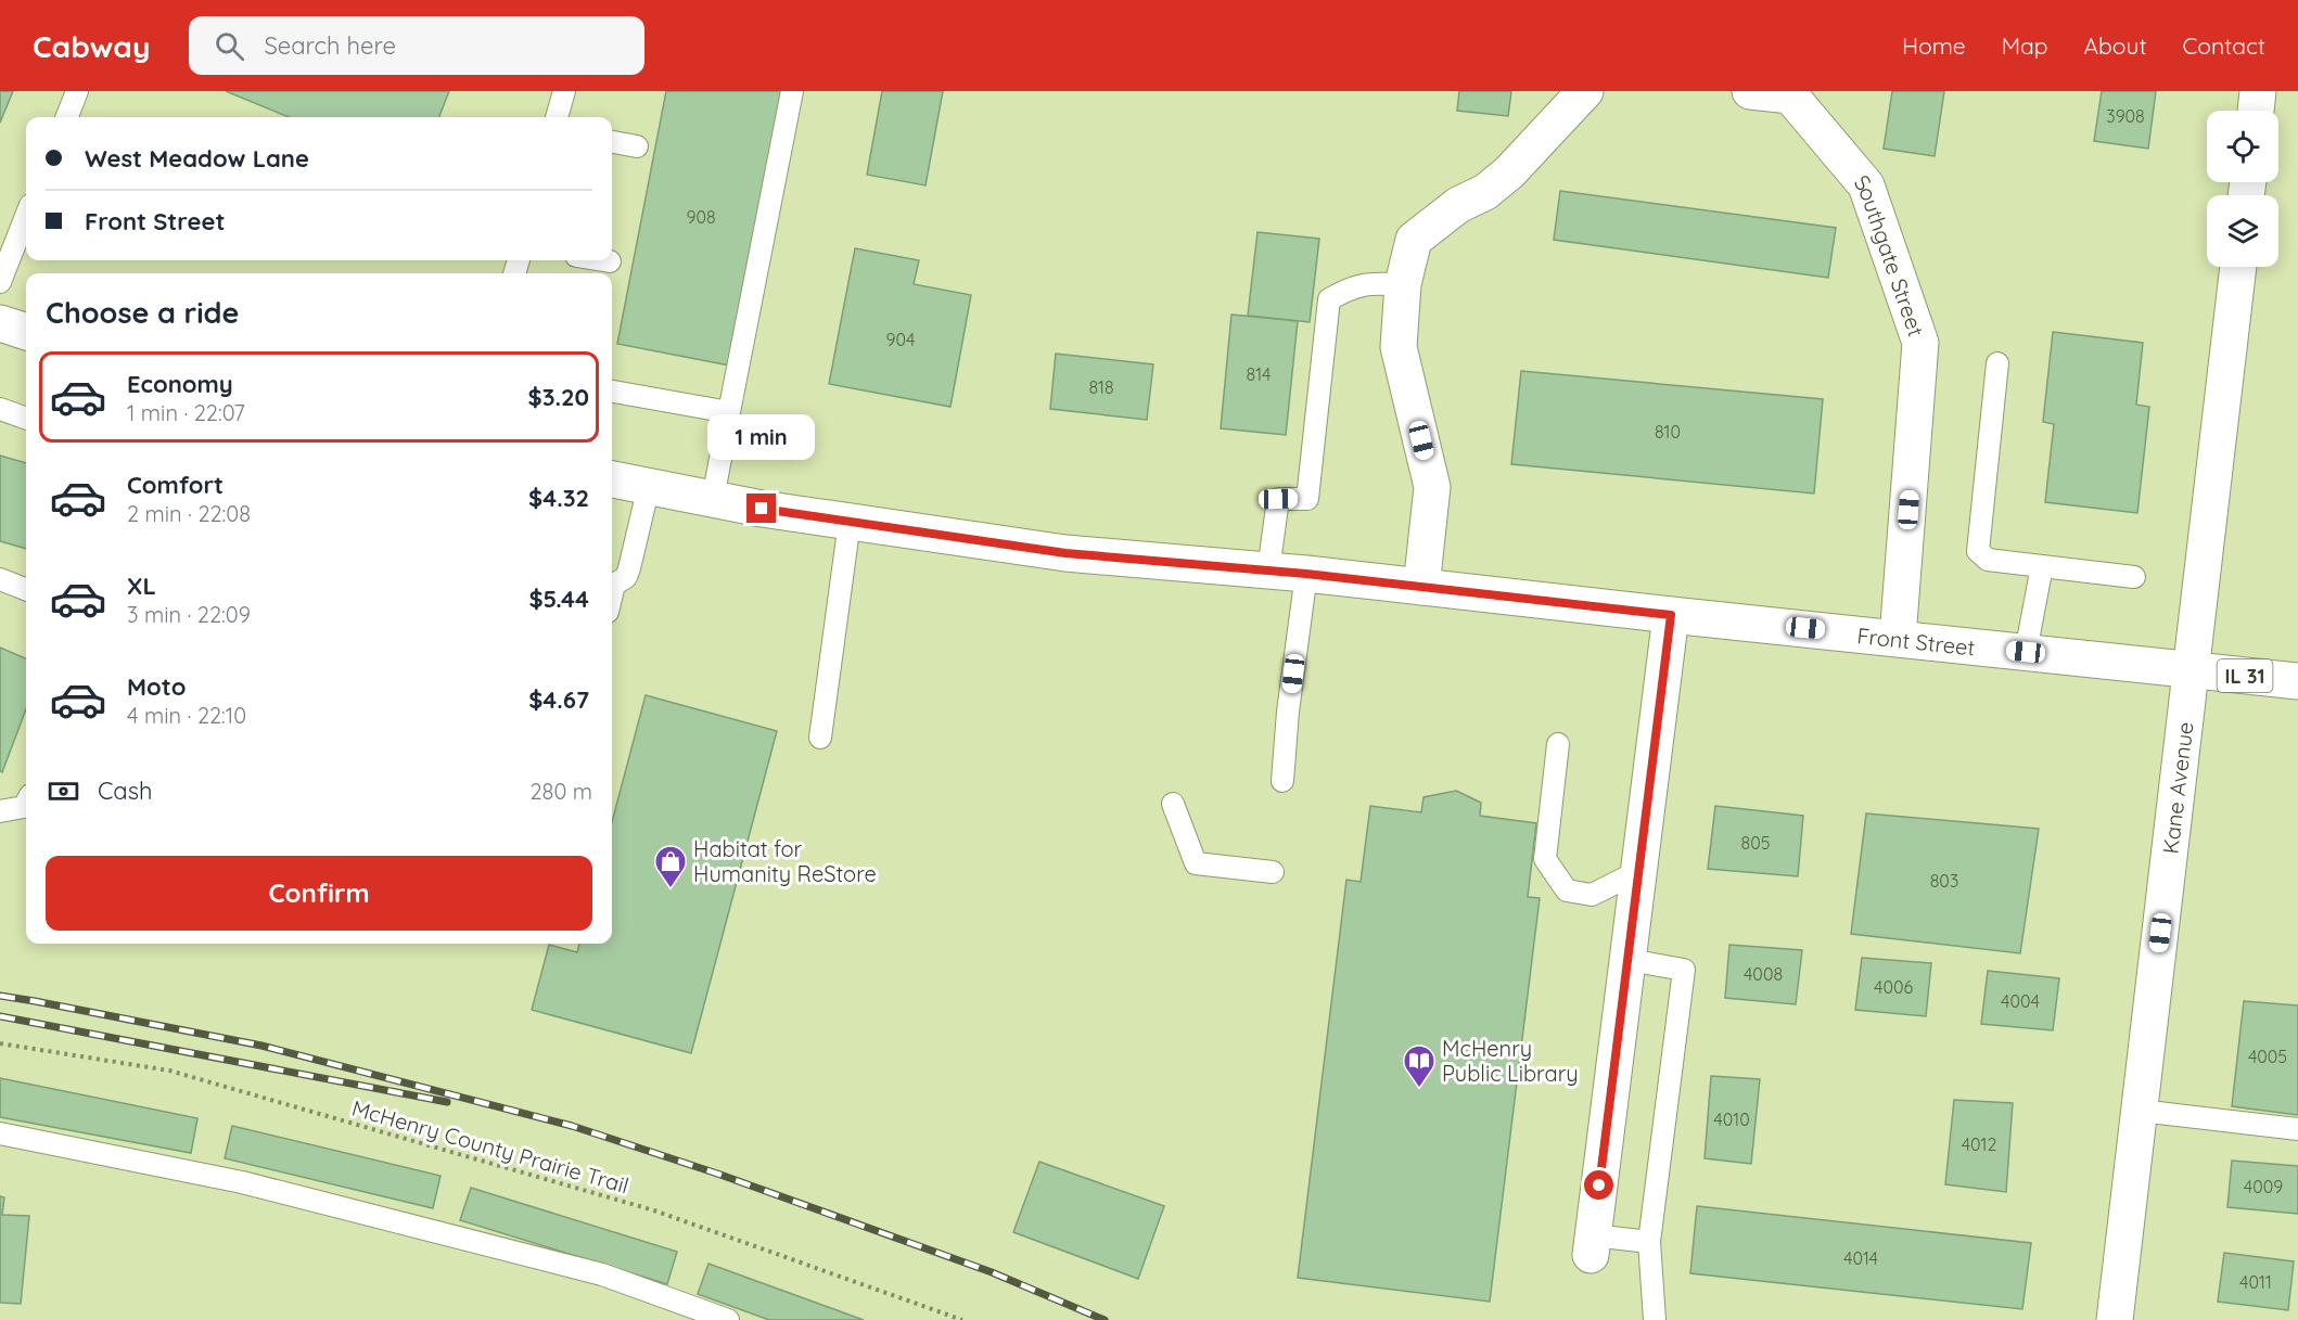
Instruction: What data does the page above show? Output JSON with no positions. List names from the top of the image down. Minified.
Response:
{"streets":{"street":["Southgate Street","Front Street","IL 31","Kane Avenue"],"path":["McHenry County Prairie Trail"]},"crossings":[["Southgate Street","Front Street"],["Front Street","Kane Avenue"]],"places":{"shop":["Habitat for Humanity ReStore"],"library":["McHenry Public Library"]},"house_numbers":["3908","908","904","814","818","810","805","803","4008","4006","4004","4005","4010","4012","4009","4014","4011"],"page":{"header":"Cabway","search":"Search here","nav":["Home","Map","About","Contact"],"banner":["West Meadow Lane","Front Street"],"heading":"Choose a ride","list":[{"name":"Economy","note":"1 min · 22:07","value":"$3.20"},{"name":"Comfort","note":"2 min · 22:08","value":"$4.32"},{"name":"XL","note":"3 min · 22:09","value":"$5.44"},{"name":"Moto","note":"4 min · 22:10","value":"$4.67"}],"bubble":"1 min","pay":["Cash","280 m"],"buttons":"Confirm"}}
